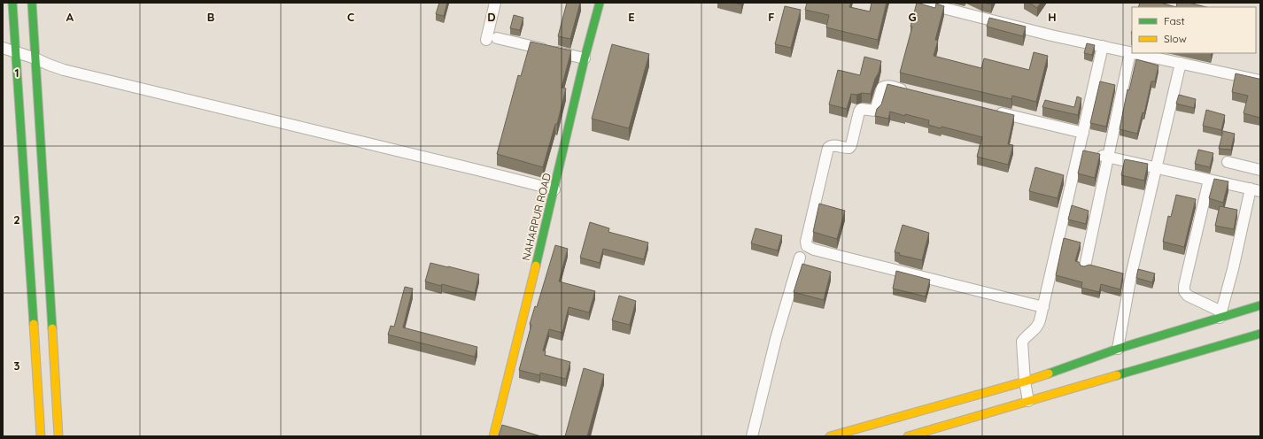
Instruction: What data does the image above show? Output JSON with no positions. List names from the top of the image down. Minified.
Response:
{"streets":{"street":["NAHARPUR ROAD"]},"legend":["Fast","Slow"],"grid":{"columns":["A","B","C","D","E","F","G","H"],"rows":["1","2","3"]}}
